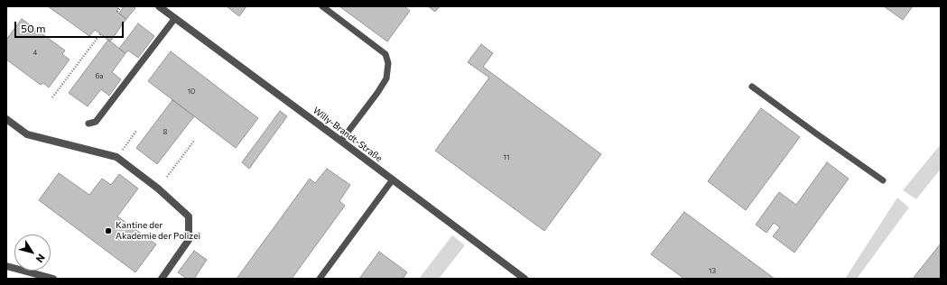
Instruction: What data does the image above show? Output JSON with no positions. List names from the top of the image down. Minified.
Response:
{"streets":{"street":["Willy-Brandt-Straße"]},"places":["Kantine der Akademie der Polizei"],"house_numbers":["4","6a","10","8","11","13"],"scale_bar":"50 m","north":"bottom right"}
